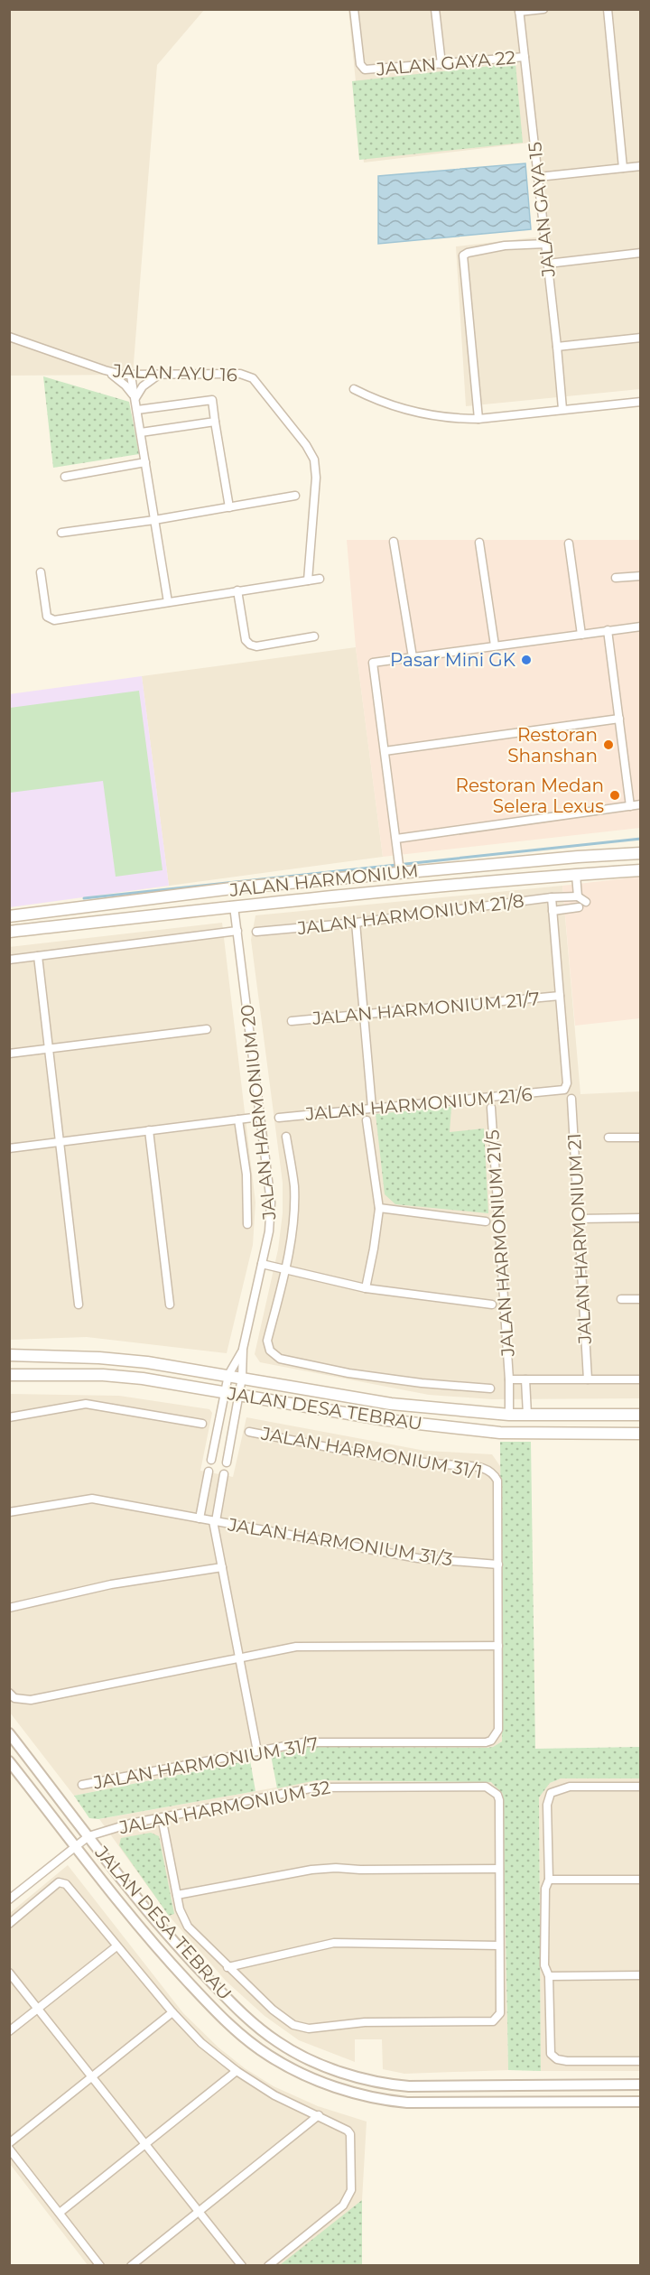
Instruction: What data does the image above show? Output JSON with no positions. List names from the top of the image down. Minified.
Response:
{"streets":{"main road":["JALAN HARMONIUM","JALAN DESA TEBRAU"],"street":["JALAN GAYA 22","JALAN GAYA 15","JALAN AYU 16","JALAN HARMONIUM 21/8","JALAN HARMONIUM 21/7","JALAN HARMONIUM 21/6","JALAN HARMONIUM 20","JALAN HARMONIUM 21","JALAN HARMONIUM 21/5","JALAN HARMONIUM 31/1","JALAN HARMONIUM 31/3","JALAN HARMONIUM 31/7","JALAN HARMONIUM 32"]},"crossings":[["JALAN GAYA 22","JALAN GAYA 15"],["JALAN HARMONIUM","JALAN HARMONIUM 20"],["JALAN HARMONIUM 21/7","JALAN HARMONIUM 21/6"],["JALAN HARMONIUM 21/5","JALAN DESA TEBRAU"],["JALAN DESA TEBRAU","JALAN HARMONIUM 32"],["JALAN HARMONIUM 31/1","JALAN HARMONIUM 31/3"]],"places":["Pasar Mini GK","Restoran Shanshan","Restoran Medan Selera Lexus"]}
